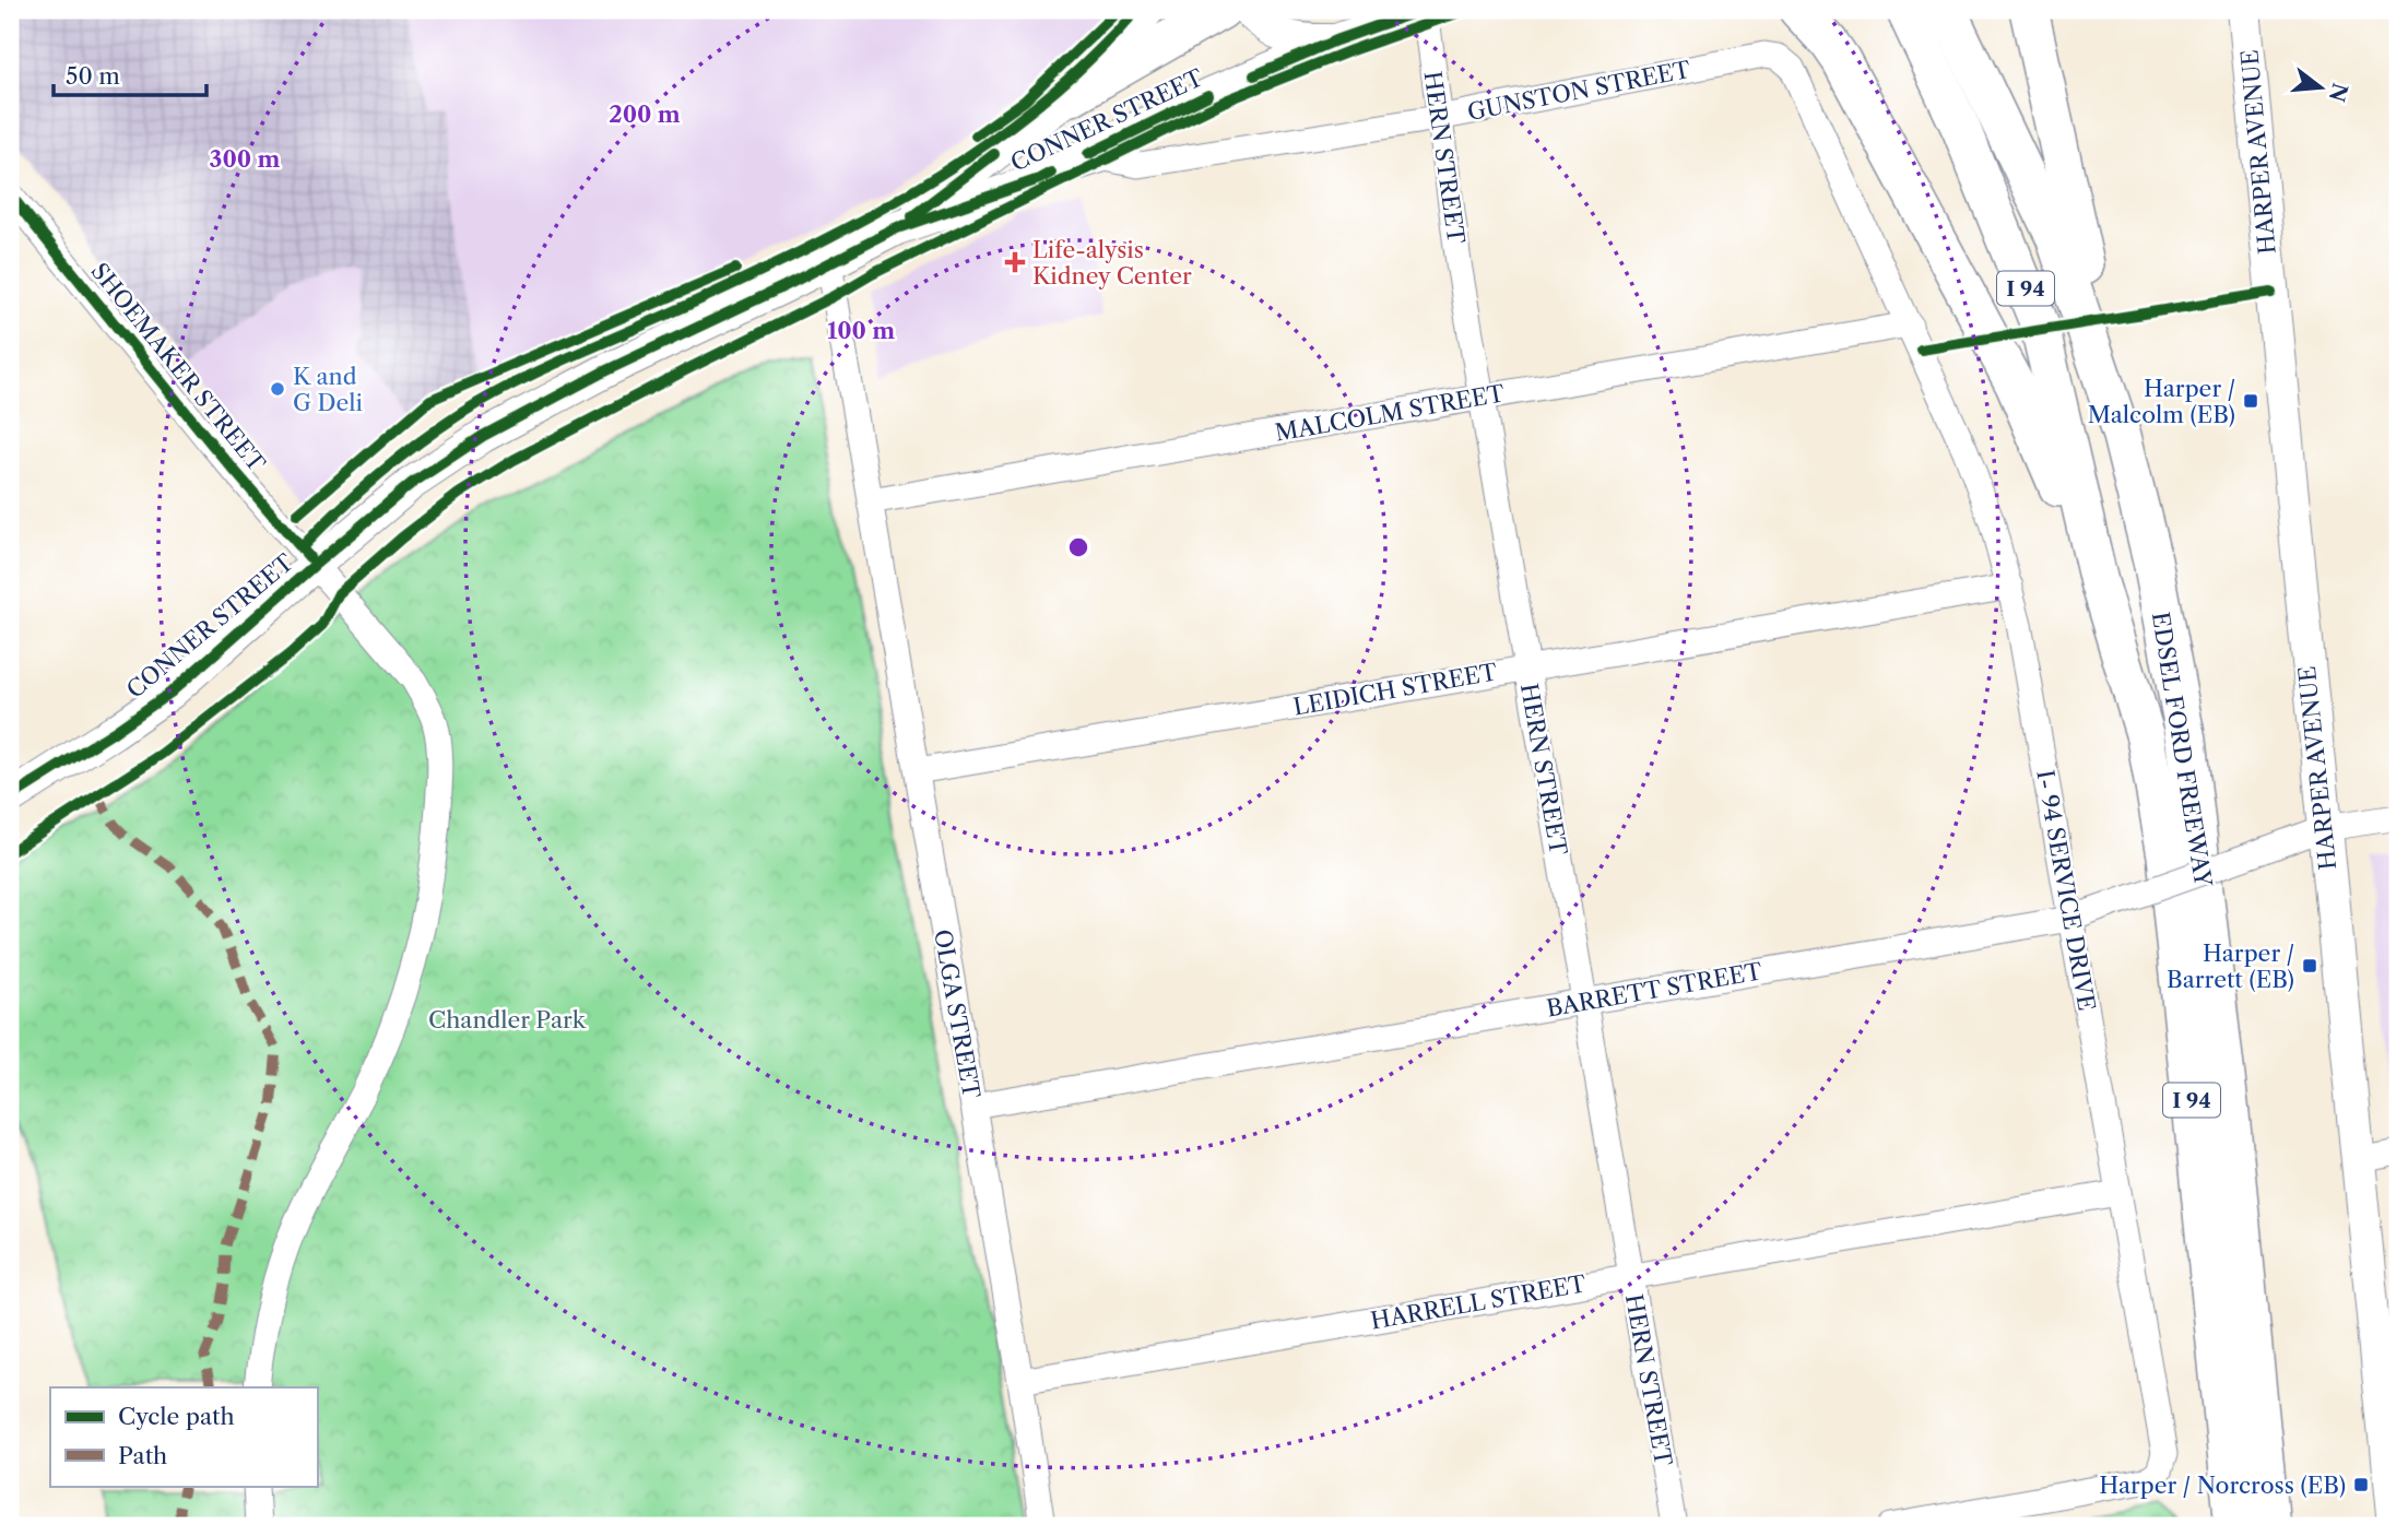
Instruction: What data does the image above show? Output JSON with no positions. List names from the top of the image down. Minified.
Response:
{"streets":{"highway":["I 94","EDSEL FORD FREEWAY"],"main road":["CONNER STREET","HARPER AVENUE"],"street":["GUNSTON STREET","HERN STREET","SHOEMAKER STREET","MALCOLM STREET","LEIDICH STREET","I- 94 SERVICE DRIVE","BARRETT STREET","OLGA STREET","HARRELL STREET"]},"crossings":[["GUNSTON STREET","CONNER STREET"],["GUNSTON STREET","HERN STREET"],["GUNSTON STREET","MALCOLM STREET"],["GUNSTON STREET","I- 94 SERVICE DRIVE"],["CONNER STREET","HERN STREET"],["CONNER STREET","SHOEMAKER STREET"],["CONNER STREET","OLGA STREET"],["HARPER AVENUE","BARRETT STREET"],["HERN STREET","MALCOLM STREET"],["HERN STREET","LEIDICH STREET"],["HERN STREET","BARRETT STREET"],["HERN STREET","HARRELL STREET"],["MALCOLM STREET","I- 94 SERVICE DRIVE"],["MALCOLM STREET","OLGA STREET"],["LEIDICH STREET","I- 94 SERVICE DRIVE"],["LEIDICH STREET","OLGA STREET"],["I- 94 SERVICE DRIVE","BARRETT STREET"],["I- 94 SERVICE DRIVE","HARRELL STREET"],["BARRETT STREET","OLGA STREET"],["OLGA STREET","HARRELL STREET"]],"parks":["Chandler Park"],"places":{"health":["Life-alysis Kidney Center"],"other":["K and G Deli"],"transit":["Harper / Malcolm (EB)","Harper / Barrett (EB)","Harper / Norcross (EB)"]},"legend":["Cycle path","Path"],"scale_bar":"50 m","north":"right","rings":["200 m","300 m","100 m"]}
